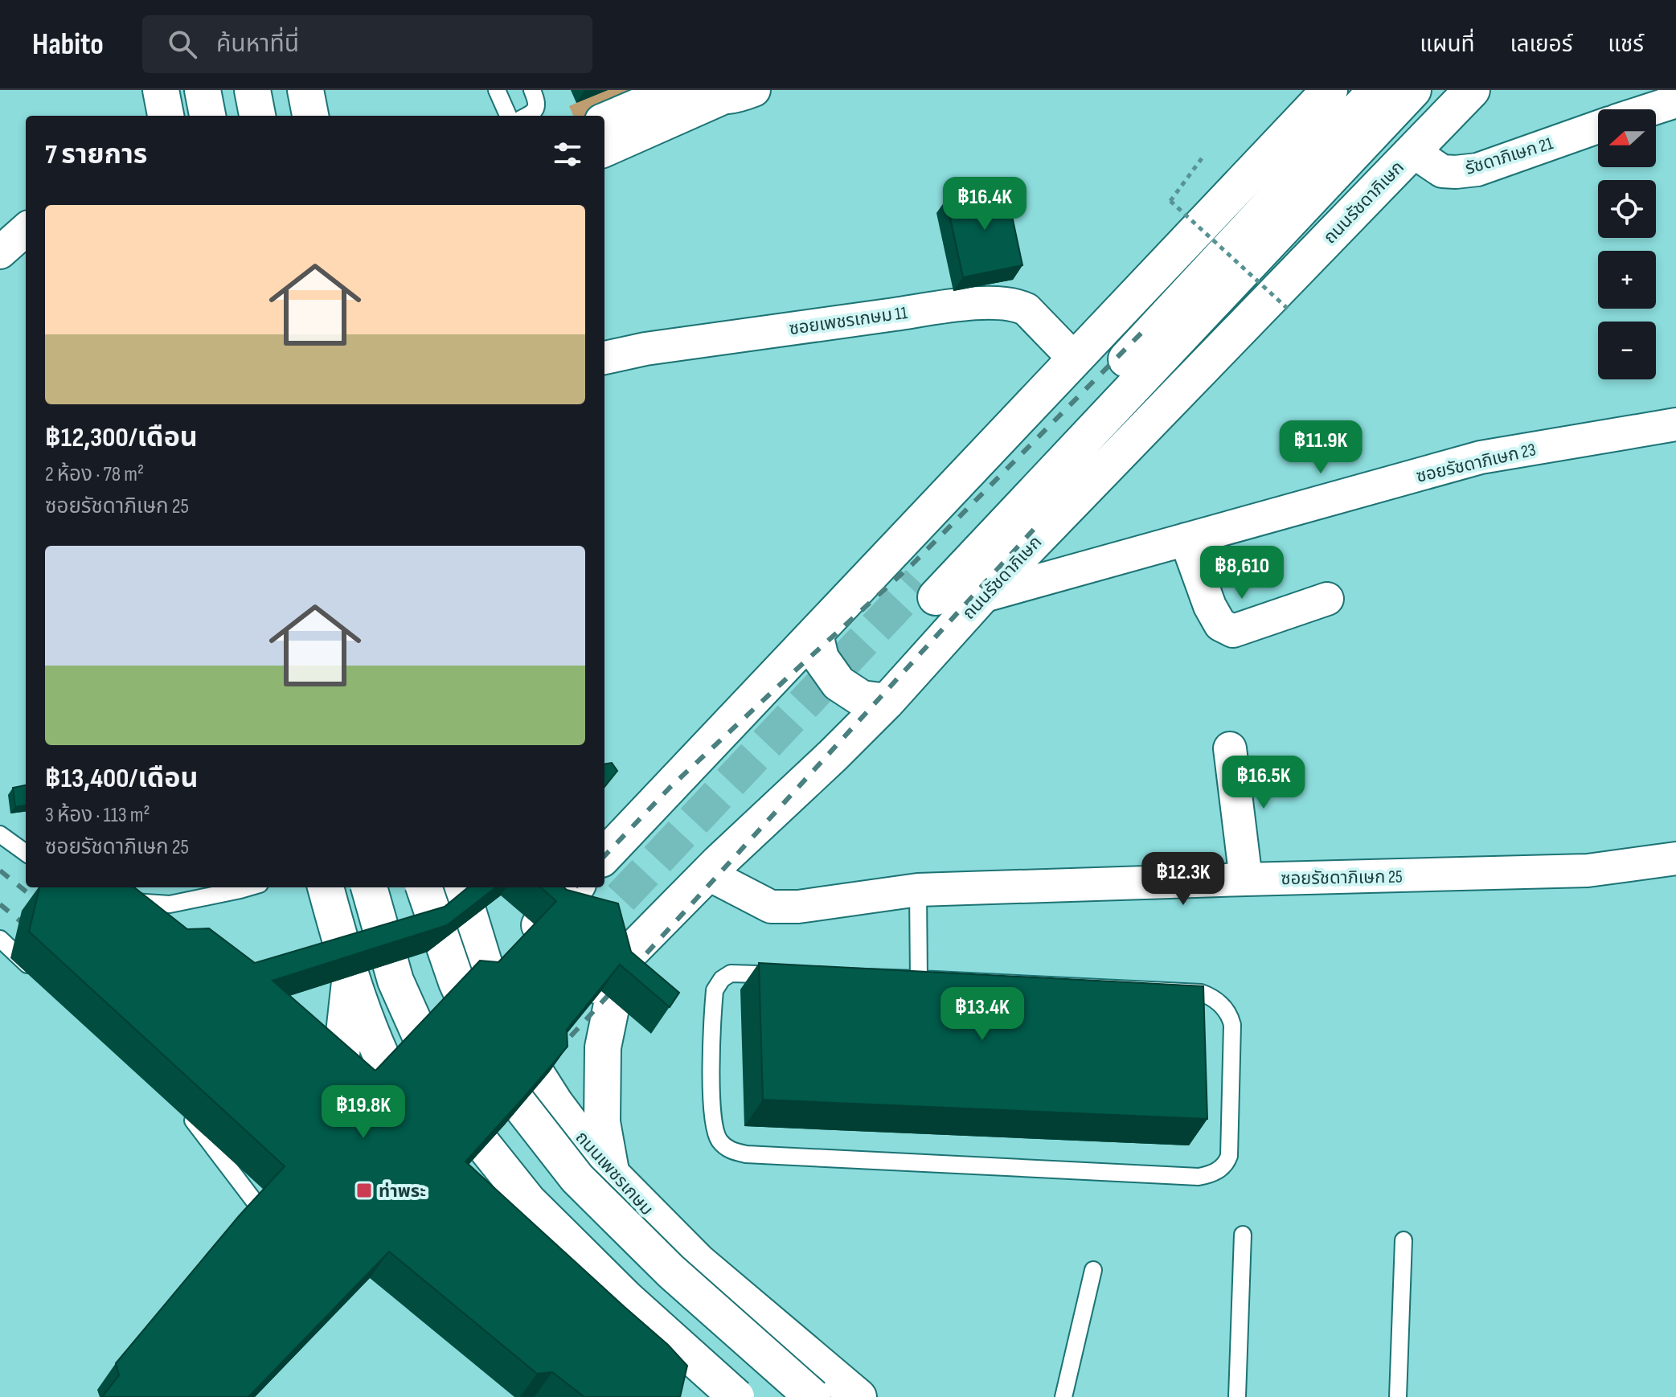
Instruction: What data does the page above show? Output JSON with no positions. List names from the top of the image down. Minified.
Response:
{"streets":{"main road":["ถนนรัชดาภิเษก","ถนนเพชรเกษม"],"street":["รัชดาภิเษก 21","ซอยเพชรเกษม 11","ซอยรัชดาภิเษก 23","ซอยรัชดาภิเษก 25"]},"crossings":[["รัชดาภิเษก 21","ถนนรัชดาภิเษก"],["ถนนรัชดาภิเษก","ซอยรัชดาภิเษก 23"],["ถนนรัชดาภิเษก","ซอยรัชดาภิเษก 25"]],"places":{"transit":["ท่าพระ"]},"north":"left","page":{"header":"Habito","search":"ค้นหาที่นี่","nav":["แผนที่","เลเยอร์","แชร์"],"map_buttons":["+","−"],"heading":"7 รายการ","price":["฿16.4K","฿11.9K","฿8,610","฿16.5K","฿12.3K","฿13.4K","฿19.8K"],"list":[{"name":"฿12,300/เดือน","note":"2 ห้อง · 78 m² · ซอยรัชดาภิเษก 25"},{"name":"฿13,400/เดือน","note":"3 ห้อง · 113 m² · ซอยรัชดาภิเษก 25"}]}}
